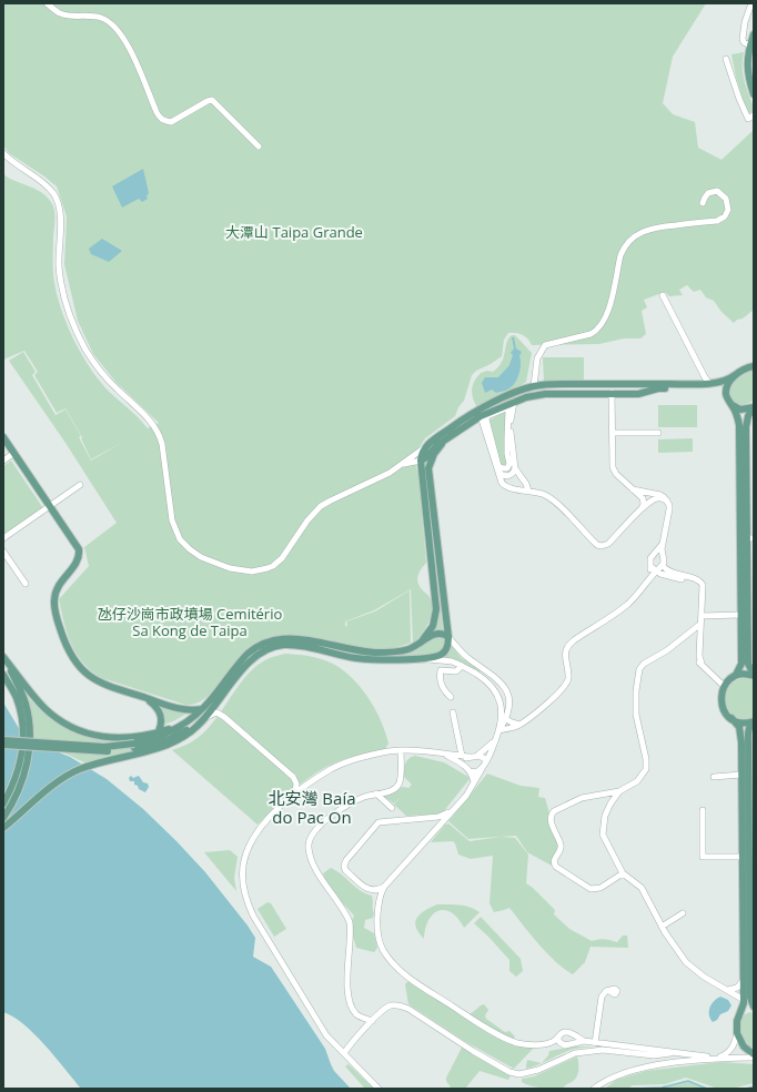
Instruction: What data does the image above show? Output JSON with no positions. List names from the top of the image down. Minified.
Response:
{"districts":["北安灣 Baía do Pac On"],"parks":["大潭山 Taipa Grande","氹仔沙崗市政墳場 Cemitério Sa Kong de Taipa"]}
